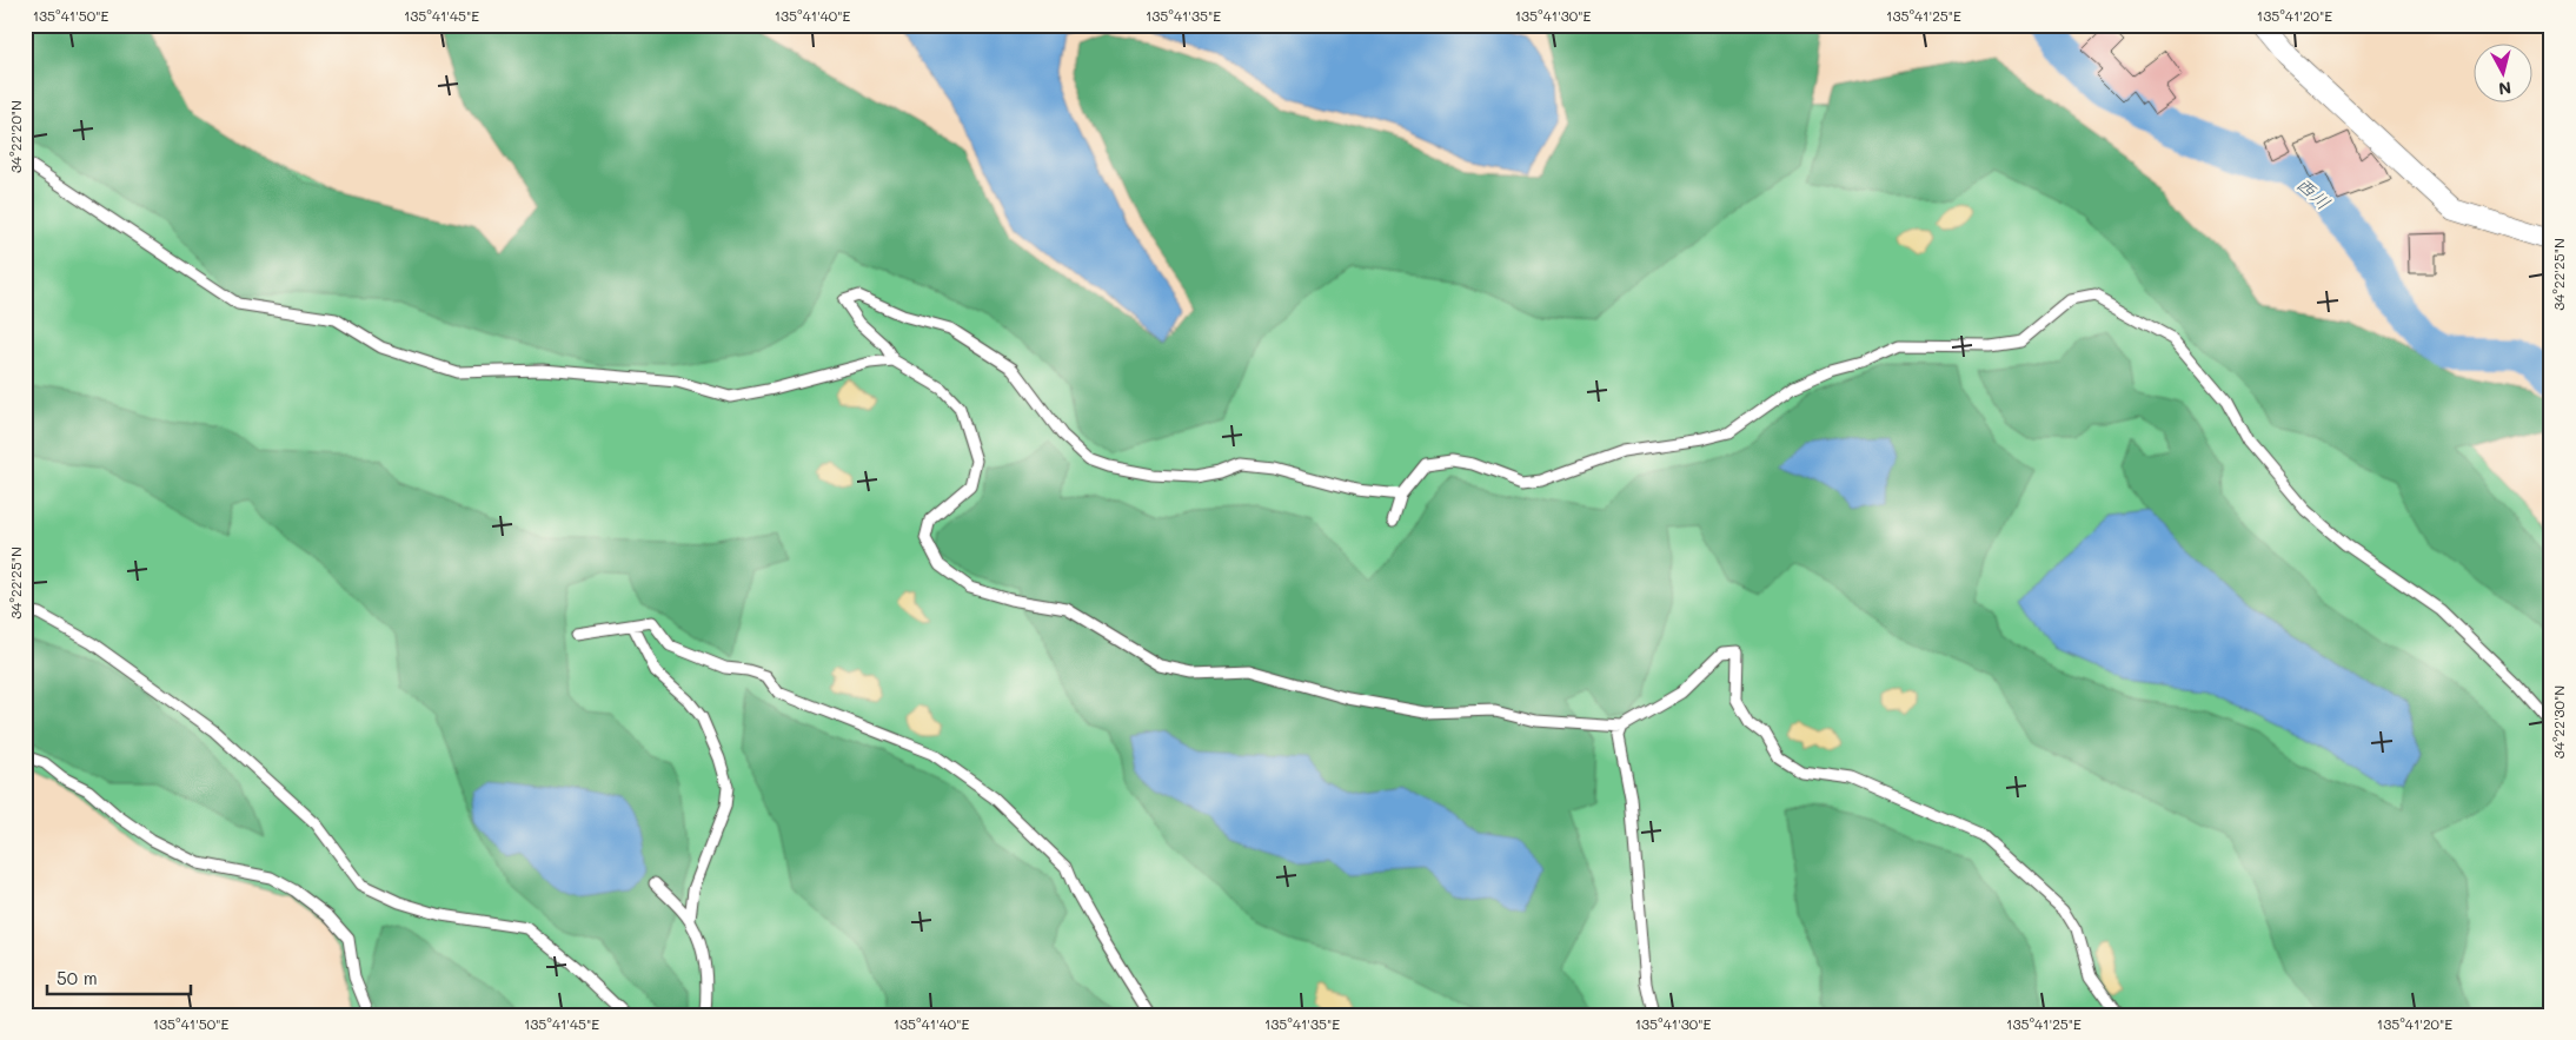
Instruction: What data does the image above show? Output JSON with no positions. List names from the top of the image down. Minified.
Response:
{"water":["西川"],"scale_bar":"50 m","north":"bottom","coordinates":["135°41'50\"E","135°41'45\"E","135°41'40\"E","135°41'35\"E","135°41'30\"E","135°41'25\"E","135°41'20\"E","34°22'20\"N","34°22'25\"N","34°22'30\"N"]}
